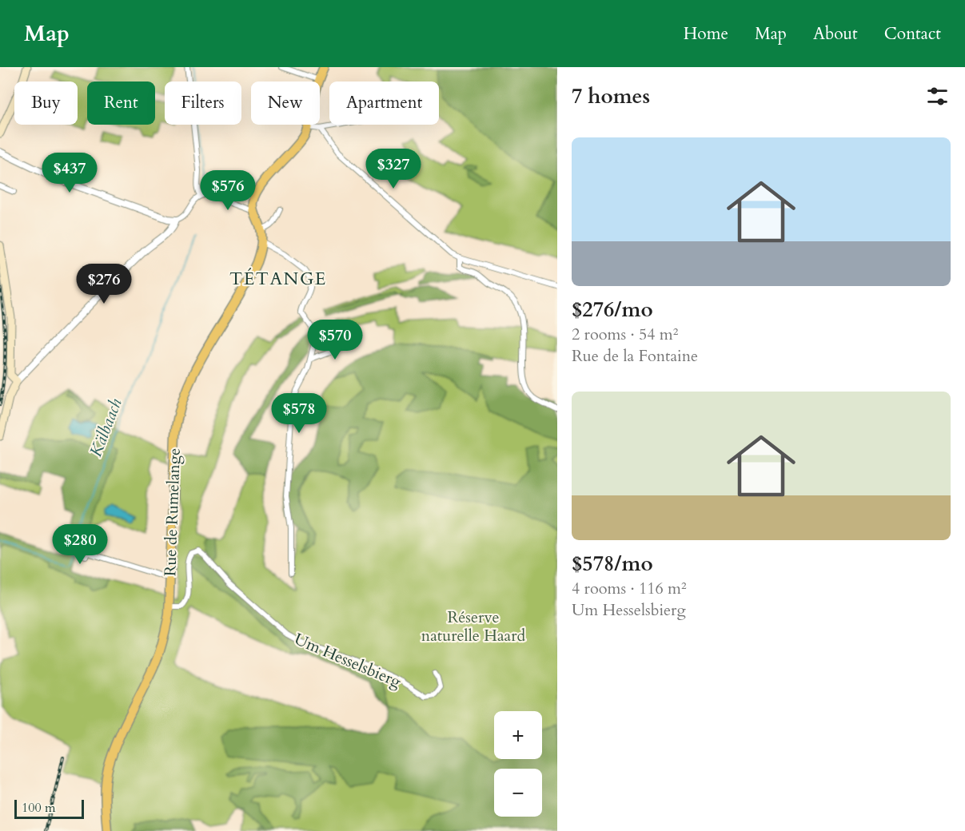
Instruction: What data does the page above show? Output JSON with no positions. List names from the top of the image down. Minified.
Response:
{"streets":{"main road":["Rue de Rumelange"],"street":["Um Hesselsbierg"]},"crossings":[["Rue de Rumelange","Um Hesselsbierg"]],"districts":["TÉTANGE"],"water":["Kälbaach"],"parks":["Réserve naturelle Haard"],"scale_bar":"100 m","page":{"header":"Map","nav":["Home","Map","About","Contact"],"heading":"7 homes","chip":["Buy","Rent","Filters","New","Apartment"],"list":[{"name":"$276/mo","note":"2 rooms · 54 m² · Rue de la Fontaine"},{"name":"$578/mo","note":"4 rooms · 116 m² · Um Hesselsbierg"}],"price":["$327","$437","$576","$276","$570","$578","$280"],"map_buttons":["+","−"],"scale":"100 m"}}
